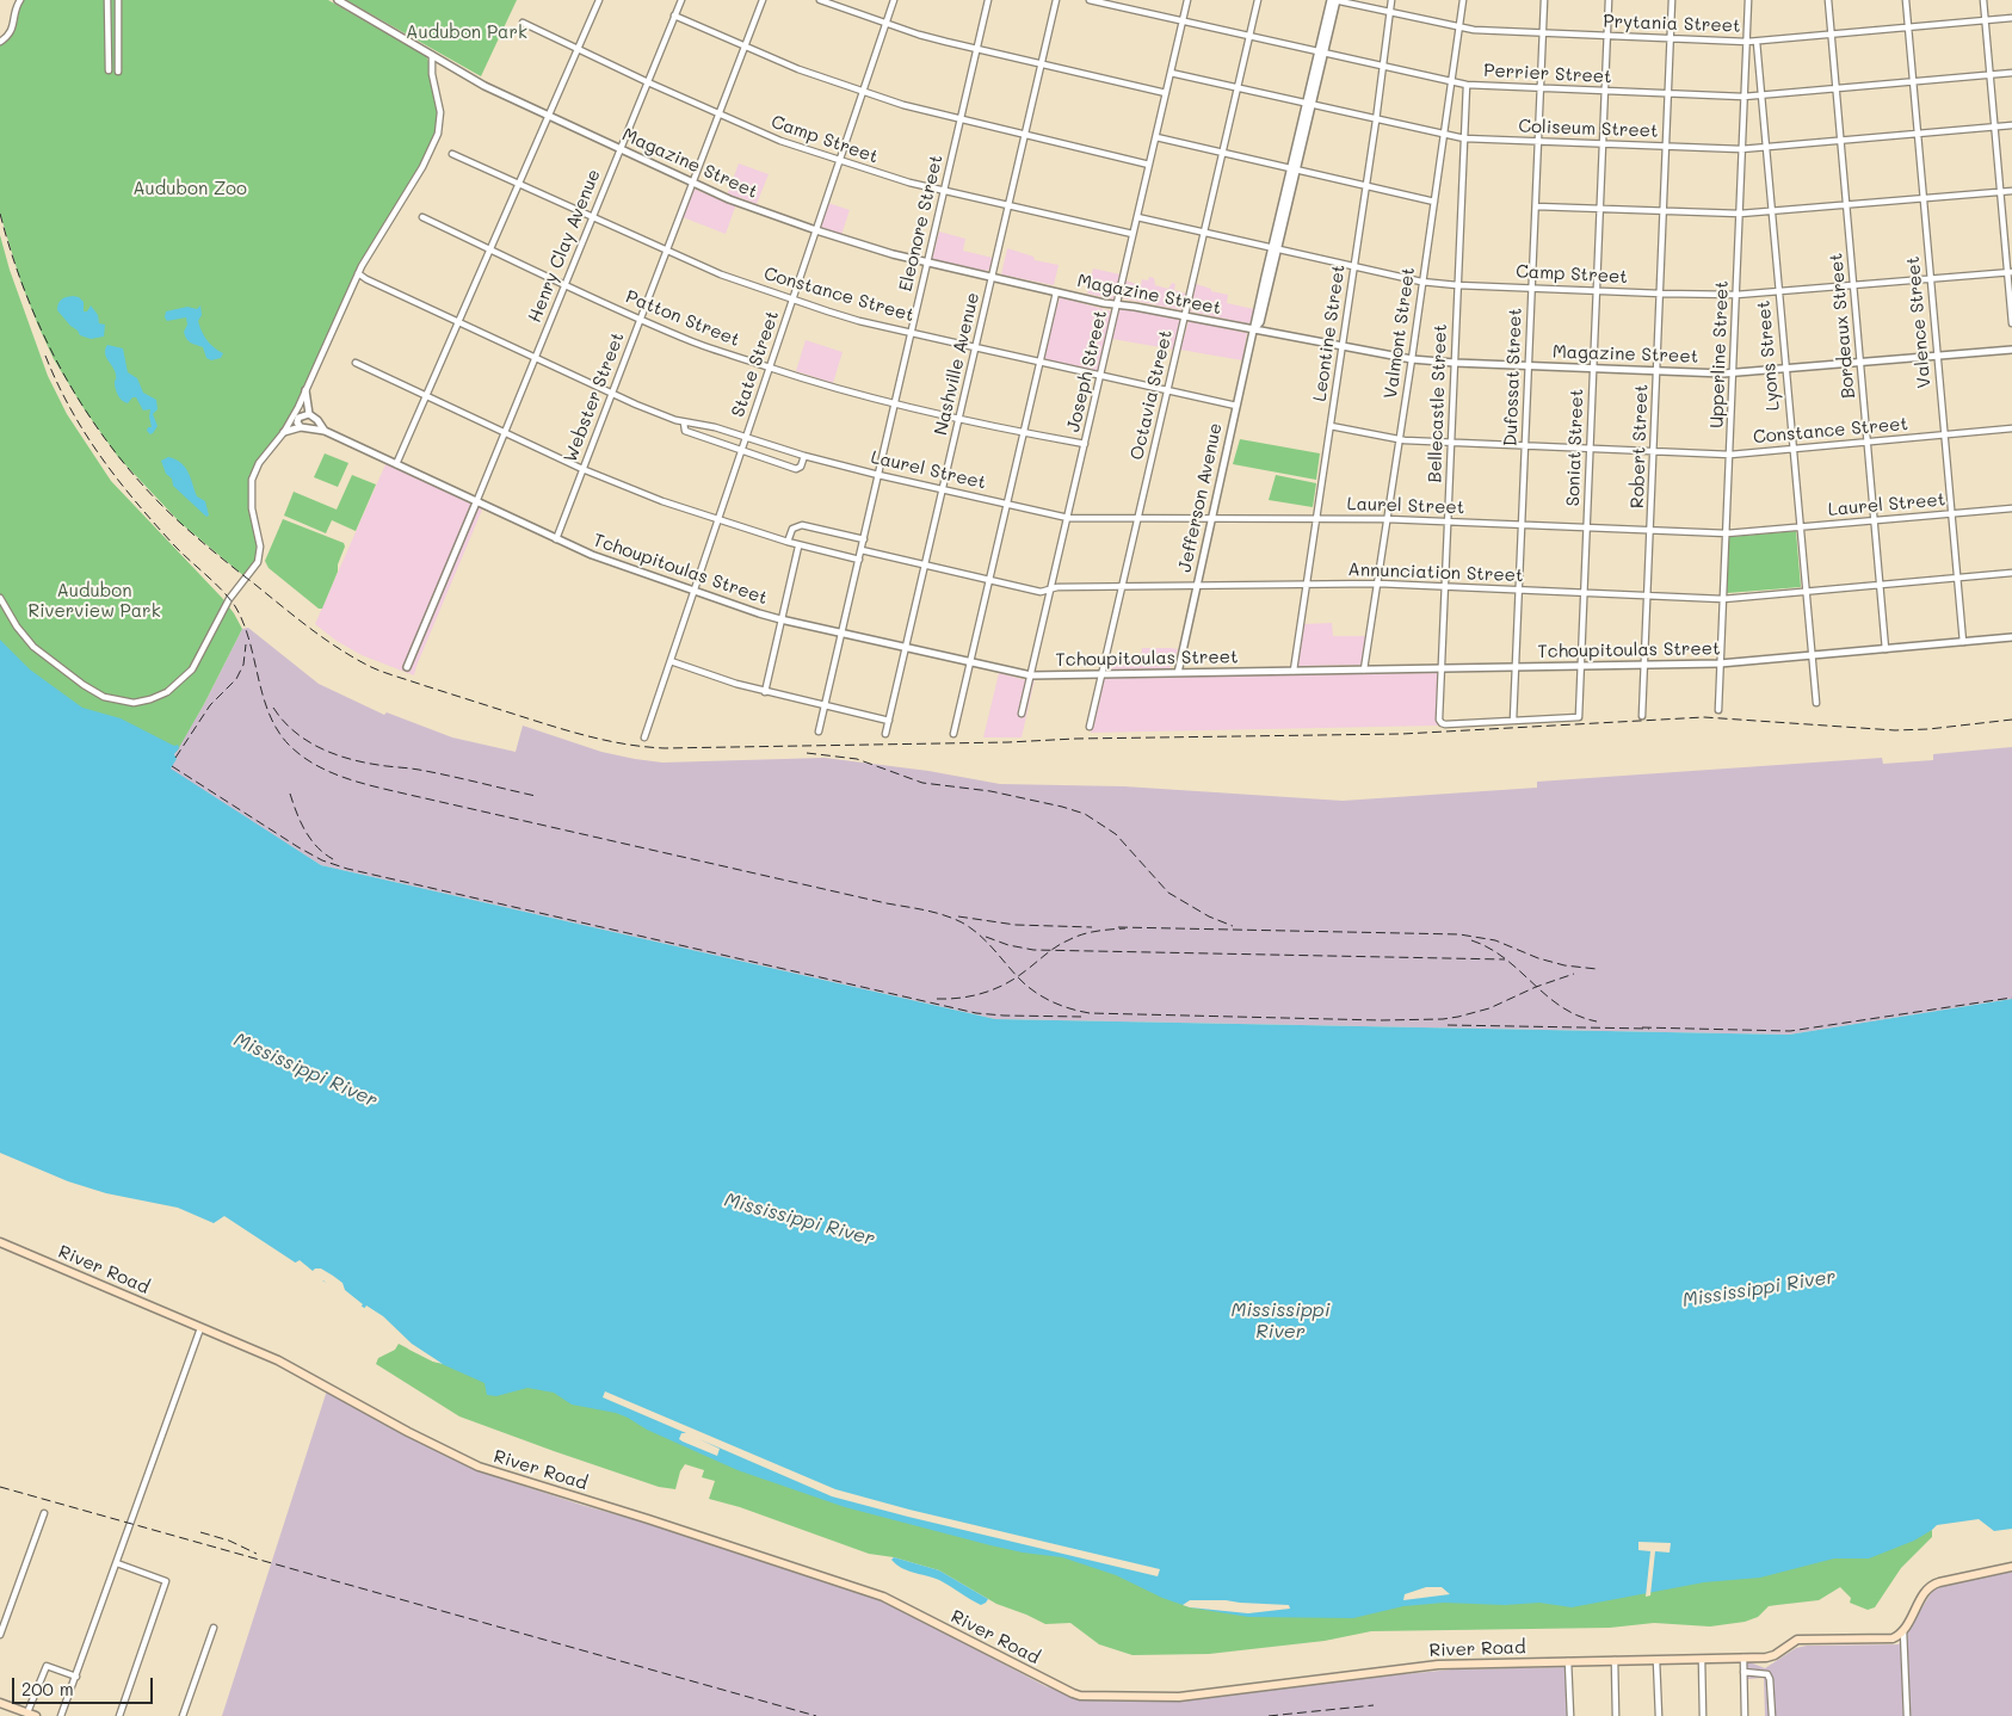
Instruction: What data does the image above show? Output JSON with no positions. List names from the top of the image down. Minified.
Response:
{"streets":{"main road":["River Road"],"street":["Prytania Street","Perrier Street","Coliseum Street","Camp Street","Magazine Street","Eleonore Street","Henry Clay Avenue","Constance Street","Patton Street","Valence Street","Bordeaux Street","Leontine Street","Valmont Street","Upperline Street","Lyons Street","State Street","Nashville Avenue","Joseph Street","Dufossat Street","Octavia Street","Webster Street","Bellecastle Street","Robert Street","Soniat Street","Laurel Street","Jefferson Avenue","Tchoupitoulas Street","Annunciation Street"]},"crossings":[["Prytania Street","Valence Street"],["Prytania Street","Bordeaux Street"],["Prytania Street","Leontine Street"],["Prytania Street","Valmont Street"],["Prytania Street","Upperline Street"],["Prytania Street","Lyons Street"],["Prytania Street","Dufossat Street"],["Prytania Street","Robert Street"],["Prytania Street","Soniat Street"],["Prytania Street","Jefferson Avenue"],["Perrier Street","Valence Street"],["Perrier Street","Bordeaux Street"],["Perrier Street","Leontine Street"],["Perrier Street","Valmont Street"],["Perrier Street","Upperline Street"],["Perrier Street","Lyons Street"],["Perrier Street","Joseph Street"],["Perrier Street","Dufossat Street"],["Perrier Street","Octavia Street"],["Perrier Street","Bellecastle Street"],["Perrier Street","Robert Street"],["Perrier Street","Soniat Street"],["Perrier Street","Jefferson Avenue"],["Coliseum Street","Valence Street"],["Coliseum Street","Bordeaux Street"],["Coliseum Street","Leontine Street"],["Coliseum Street","Valmont Street"],["Coliseum Street","Upperline Street"],["Coliseum Street","Lyons Street"],["Coliseum Street","Joseph Street"],["Coliseum Street","Dufossat Street"],["Coliseum Street","Octavia Street"],["Coliseum Street","Bellecastle Street"],["Coliseum Street","Robert Street"],["Coliseum Street","Soniat Street"],["Coliseum Street","Jefferson Avenue"],["Camp Street","Eleonore Street"],["Camp Street","Henry Clay Avenue"],["Camp Street","Valence Street"],["Camp Street","Bordeaux Street"],["Camp Street","Leontine Street"],["Camp Street","Valmont Street"],["Camp Street","Upperline Street"],["Camp Street","Lyons Street"],["Camp Street","State Street"],["Camp Street","Nashville Avenue"],["Camp Street","Joseph Street"],["Camp Street","Dufossat Street"],["Camp Street","Octavia Street"],["Camp Street","Webster Street"],["Camp Street","Bellecastle Street"],["Camp Street","Robert Street"],["Camp Street","Soniat Street"],["Camp Street","Jefferson Avenue"],["Magazine Street","Eleonore Street"],["Magazine Street","Henry Clay Avenue"],["Magazine Street","Valence Street"],["Magazine Street","Bordeaux Street"],["Magazine Street","Leontine Street"],["Magazine Street","Valmont Street"],["Magazine Street","Upperline Street"],["Magazine Street","Lyons Street"],["Magazine Street","State Street"],["Magazine Street","Nashville Avenue"],["Magazine Street","Joseph Street"],["Magazine Street","Dufossat Street"],["Magazine Street","Octavia Street"],["Magazine Street","Webster Street"],["Magazine Street","Bellecastle Street"],["Magazine Street","Robert Street"],["Magazine Street","Soniat Street"],["Magazine Street","Jefferson Avenue"],["Eleonore Street","Constance Street"],["Eleonore Street","Patton Street"],["Eleonore Street","Laurel Street"],["Eleonore Street","Tchoupitoulas Street"],["Eleonore Street","Annunciation Street"],["Henry Clay Avenue","Constance Street"],["Henry Clay Avenue","Patton Street"],["Henry Clay Avenue","Laurel Street"],["Henry Clay Avenue","Tchoupitoulas Street"],["Constance Street","Valence Street"],["Constance Street","Bordeaux Street"],["Constance Street","Leontine Street"],["Constance Street","Valmont Street"],["Constance Street","Upperline Street"],["Constance Street","Lyons Street"],["Constance Street","State Street"],["Constance Street","Nashville Avenue"],["Constance Street","Joseph Street"],["Constance Street","Dufossat Street"],["Constance Street","Octavia Street"],["Constance Street","Webster Street"],["Constance Street","Bellecastle Street"],["Constance Street","Robert Street"],["Constance Street","Soniat Street"],["Constance Street","Jefferson Avenue"],["Patton Street","State Street"],["Patton Street","Nashville Avenue"],["Patton Street","Joseph Street"],["Patton Street","Webster Street"],["Valence Street","Laurel Street"],["Valence Street","Tchoupitoulas Street"],["Valence Street","Annunciation Street"],["Bordeaux Street","Laurel Street"],["Bordeaux Street","Tchoupitoulas Street"],["Bordeaux Street","Annunciation Street"],["Leontine Street","Laurel Street"],["Leontine Street","Tchoupitoulas Street"],["Leontine Street","Annunciation Street"],["Valmont Street","Laurel Street"],["Valmont Street","Tchoupitoulas Street"],["Valmont Street","Annunciation Street"],["Upperline Street","Laurel Street"],["Upperline Street","Tchoupitoulas Street"],["Upperline Street","Annunciation Street"],["Lyons Street","Laurel Street"],["Lyons Street","Tchoupitoulas Street"],["Lyons Street","Annunciation Street"],["State Street","Laurel Street"],["State Street","Tchoupitoulas Street"],["Nashville Avenue","Laurel Street"],["Nashville Avenue","Tchoupitoulas Street"],["Nashville Avenue","Annunciation Street"],["Joseph Street","Laurel Street"],["Joseph Street","Tchoupitoulas Street"],["Joseph Street","Annunciation Street"],["Dufossat Street","Bellecastle Street"],["Dufossat Street","Soniat Street"],["Dufossat Street","Laurel Street"],["Dufossat Street","Tchoupitoulas Street"],["Dufossat Street","Annunciation Street"],["Octavia Street","Laurel Street"],["Octavia Street","Tchoupitoulas Street"],["Octavia Street","Annunciation Street"],["Webster Street","Laurel Street"],["Webster Street","Tchoupitoulas Street"],["Bellecastle Street","Soniat Street"],["Bellecastle Street","Laurel Street"],["Bellecastle Street","Tchoupitoulas Street"],["Bellecastle Street","Annunciation Street"],["Robert Street","Laurel Street"],["Robert Street","Tchoupitoulas Street"],["Robert Street","Annunciation Street"],["Soniat Street","Laurel Street"],["Soniat Street","Tchoupitoulas Street"],["Soniat Street","Annunciation Street"],["Laurel Street","Jefferson Avenue"],["Jefferson Avenue","Tchoupitoulas Street"],["Jefferson Avenue","Annunciation Street"]],"water":["Mississippi River"],"parks":["Audubon Park","Audubon Zoo","Audubon Riverview Park"],"scale_bar":"200 m"}
